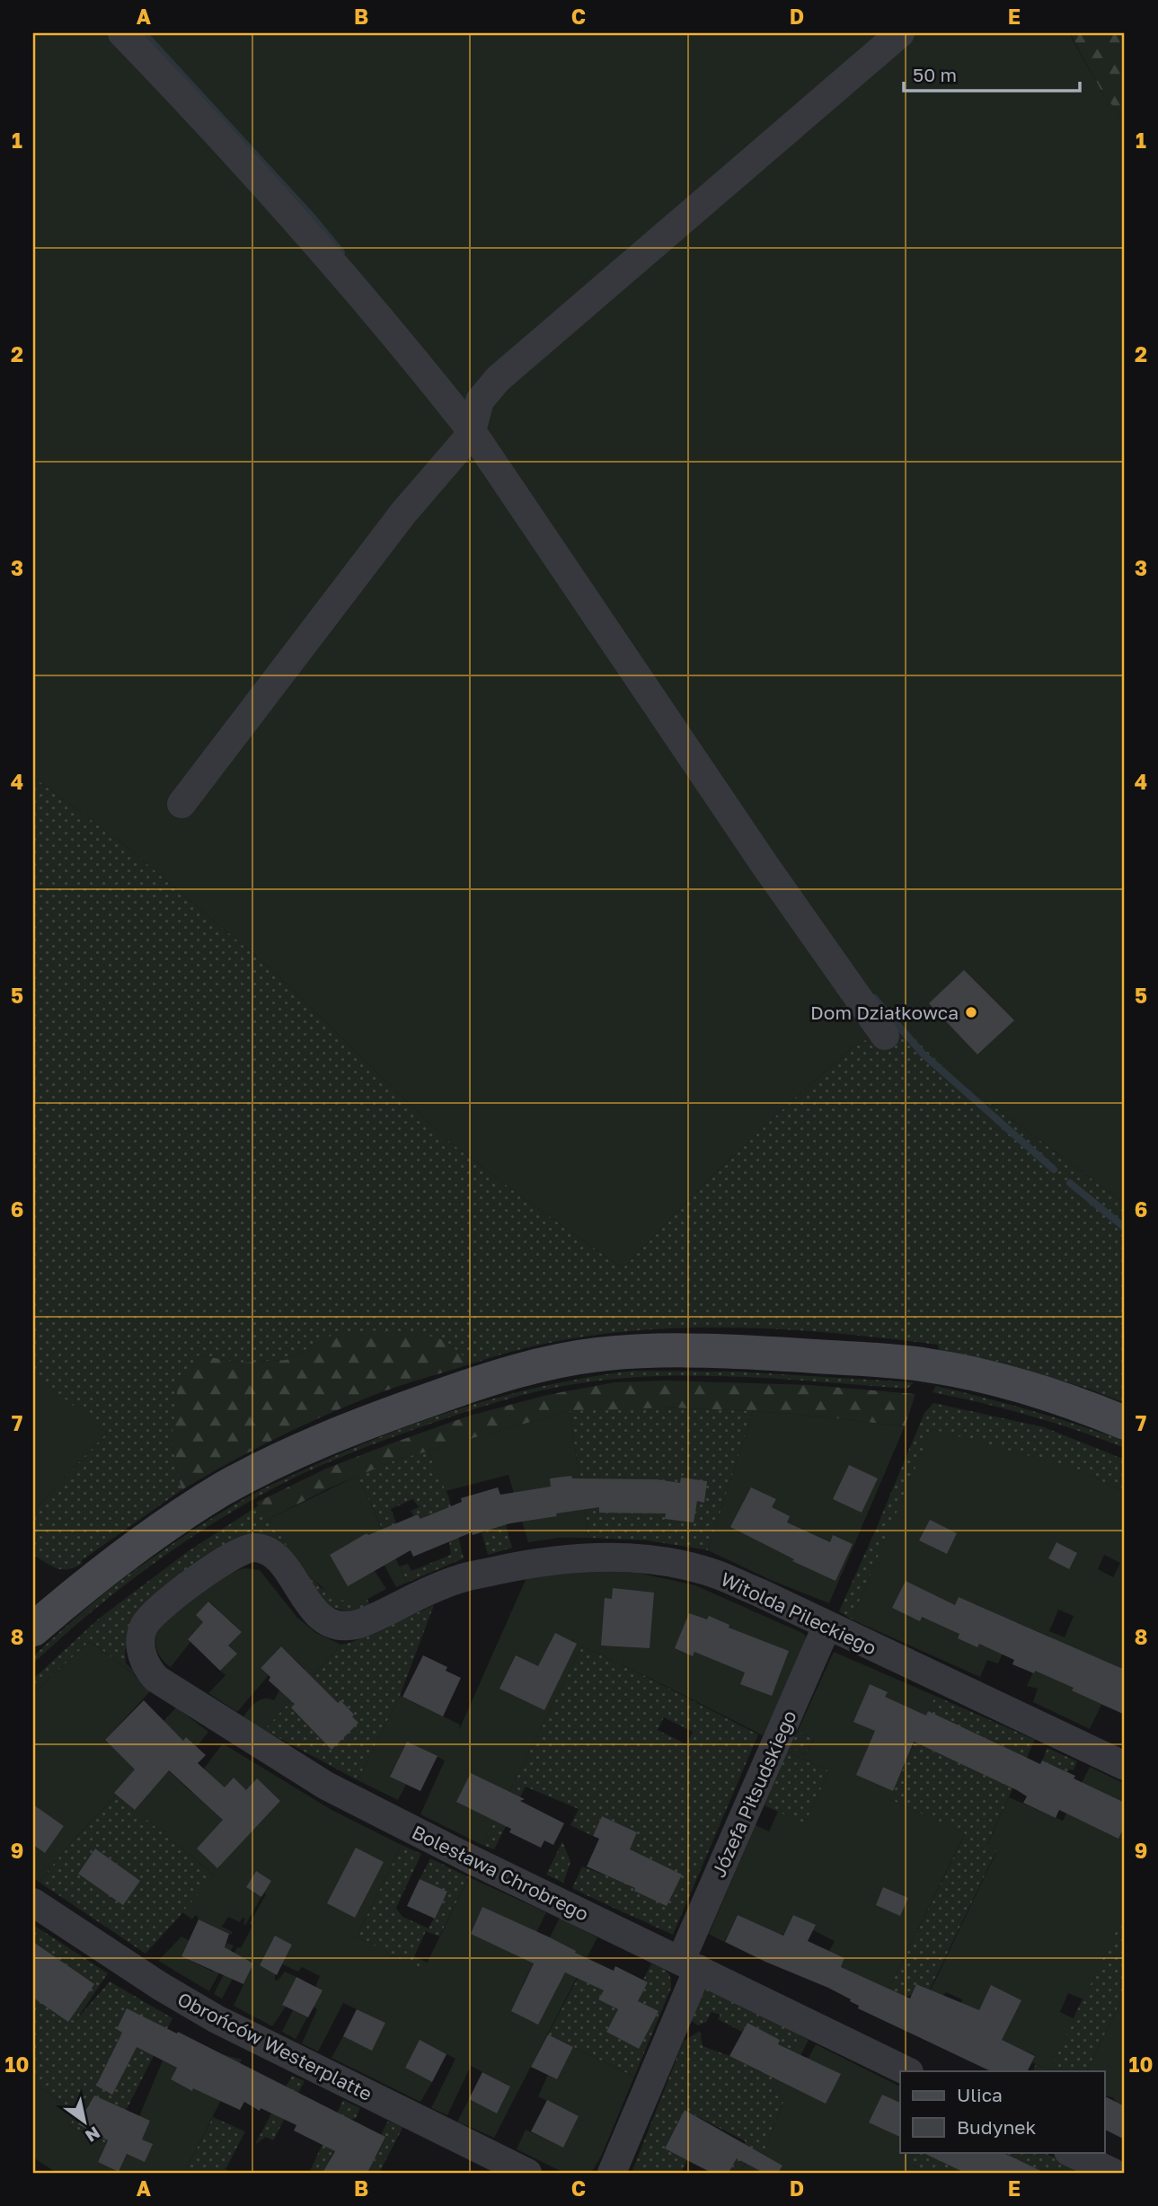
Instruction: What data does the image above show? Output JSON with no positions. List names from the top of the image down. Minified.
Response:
{"streets":{"street":["Witolda Pileckiego","Józefa Piłsudskiego","Bolesława Chrobrego","Obrońców Westerplatte"]},"crossings":[["Witolda Pileckiego","Józefa Piłsudskiego"],["Witolda Pileckiego","Bolesława Chrobrego"],["Józefa Piłsudskiego","Bolesława Chrobrego"]],"places":["Dom Działkowca"],"legend":["Ulica","Budynek"],"scale_bar":"50 m","north":"bottom right","grid":{"columns":["A","B","C","D","E"],"rows":["1","2","3","4","5","6","7","8","9","10"]}}
